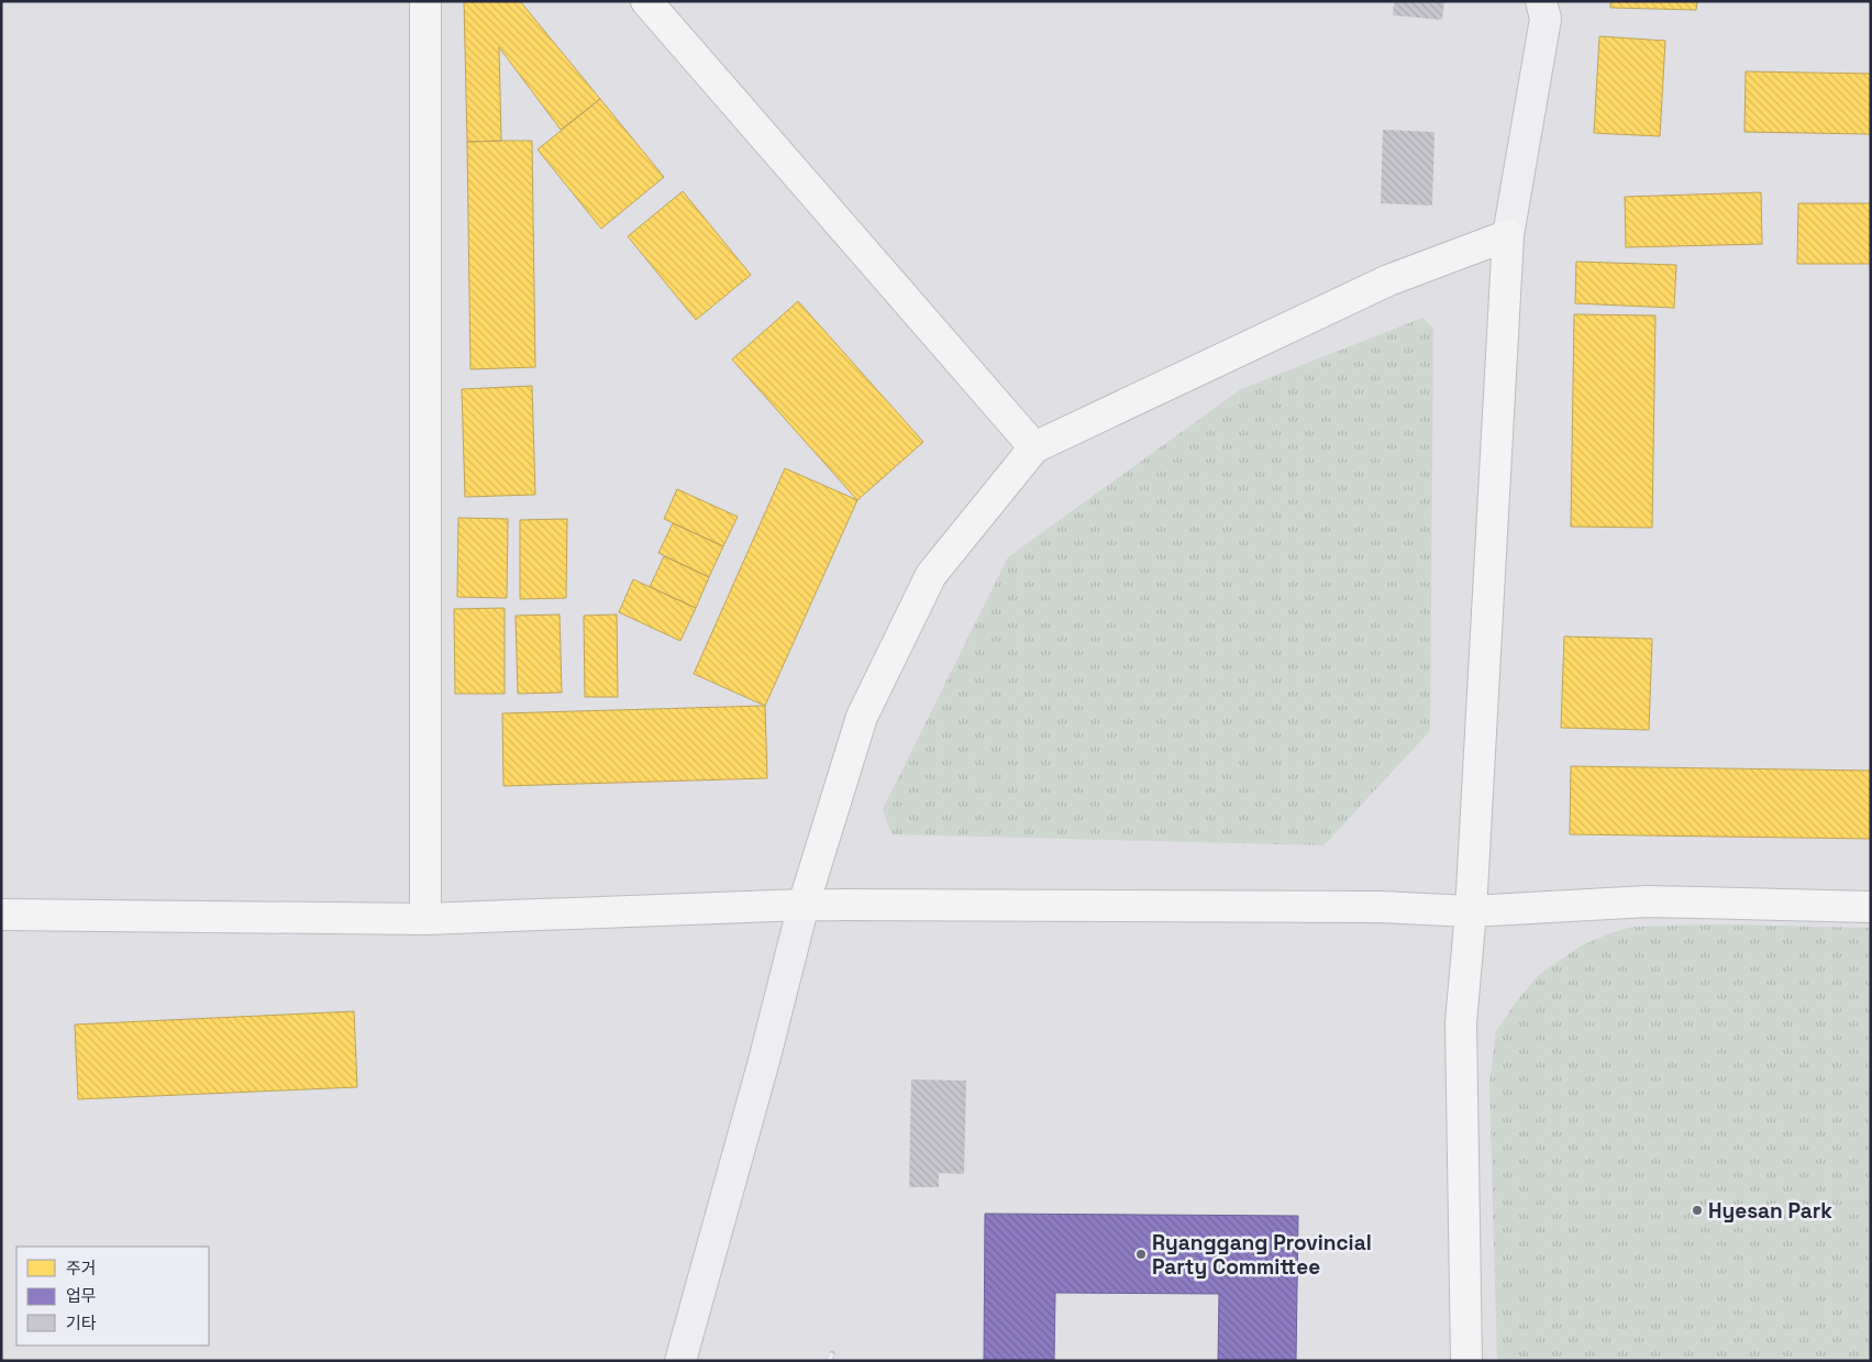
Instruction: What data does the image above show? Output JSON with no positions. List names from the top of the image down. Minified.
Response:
{"places":["Hyesan Park","Ryanggang Provincial Party Committee"],"legend":["주거","업무","기타"]}
